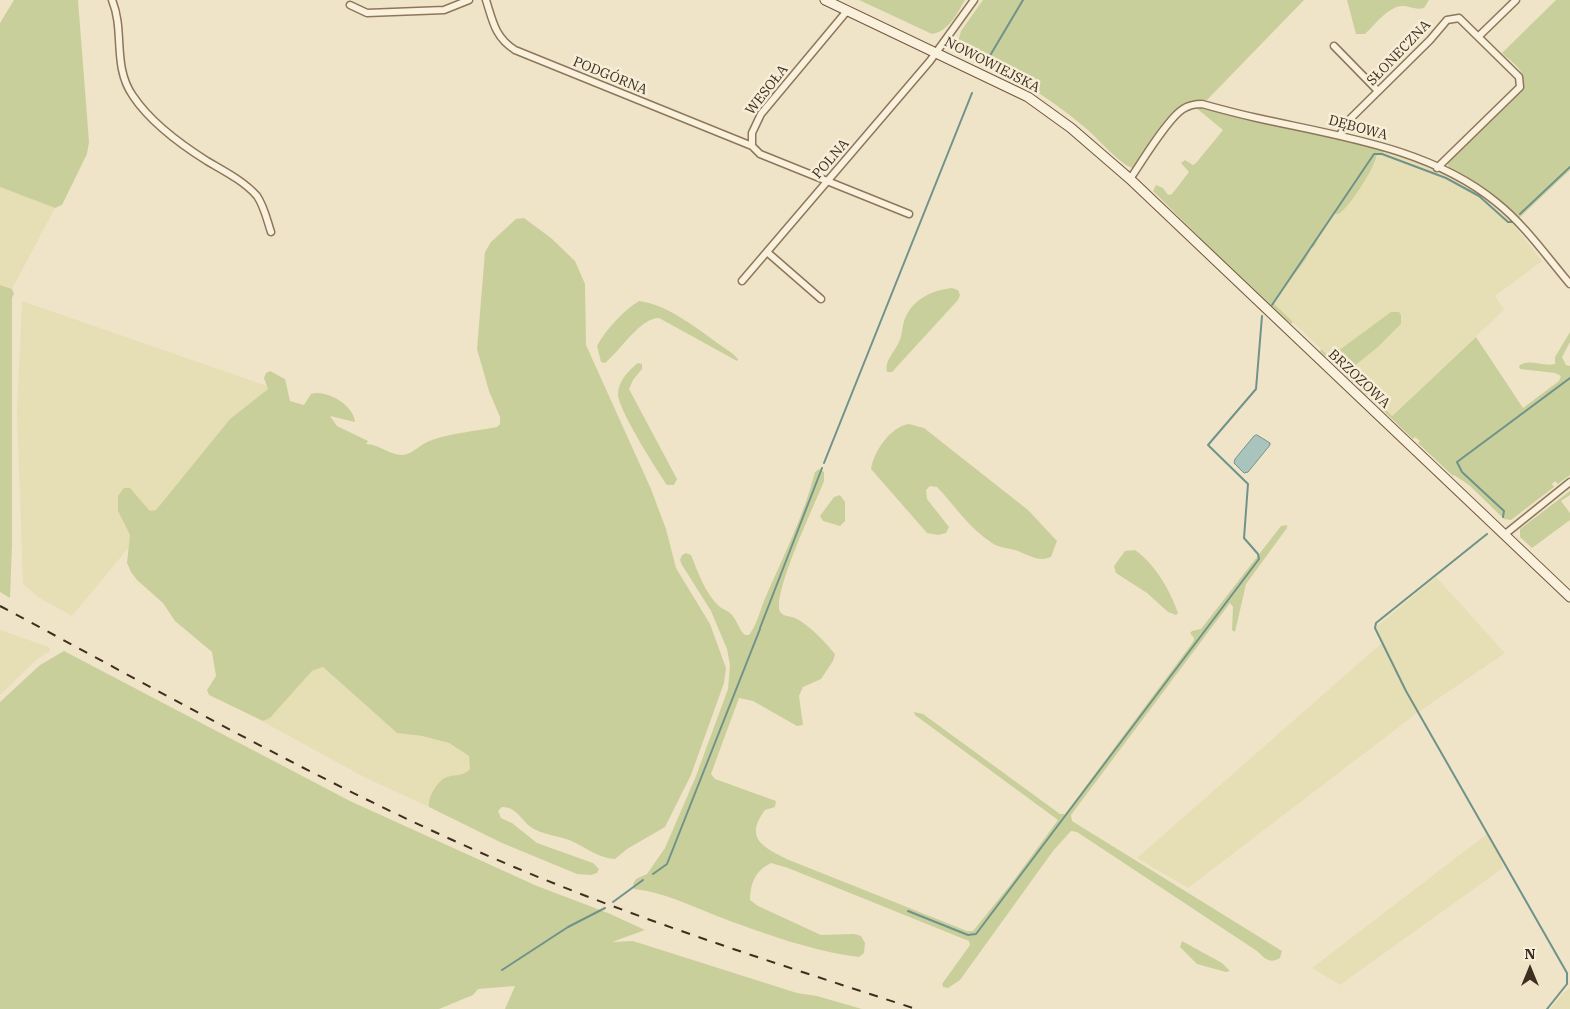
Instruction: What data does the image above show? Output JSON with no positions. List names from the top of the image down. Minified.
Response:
{"streets":{"main road":["NOWOWIEJSKA","BRZOZOWA"],"street":["SŁONECZNA","PODGÓRNA","WESOŁA","DĘBOWA","POLNA"]},"crossings":[["SŁONECZNA","DĘBOWA"],["NOWOWIEJSKA","WESOŁA"],["NOWOWIEJSKA","DĘBOWA"],["NOWOWIEJSKA","POLNA"],["NOWOWIEJSKA","BRZOZOWA"],["PODGÓRNA","WESOŁA"],["DĘBOWA","BRZOZOWA"]],"north":"top"}
